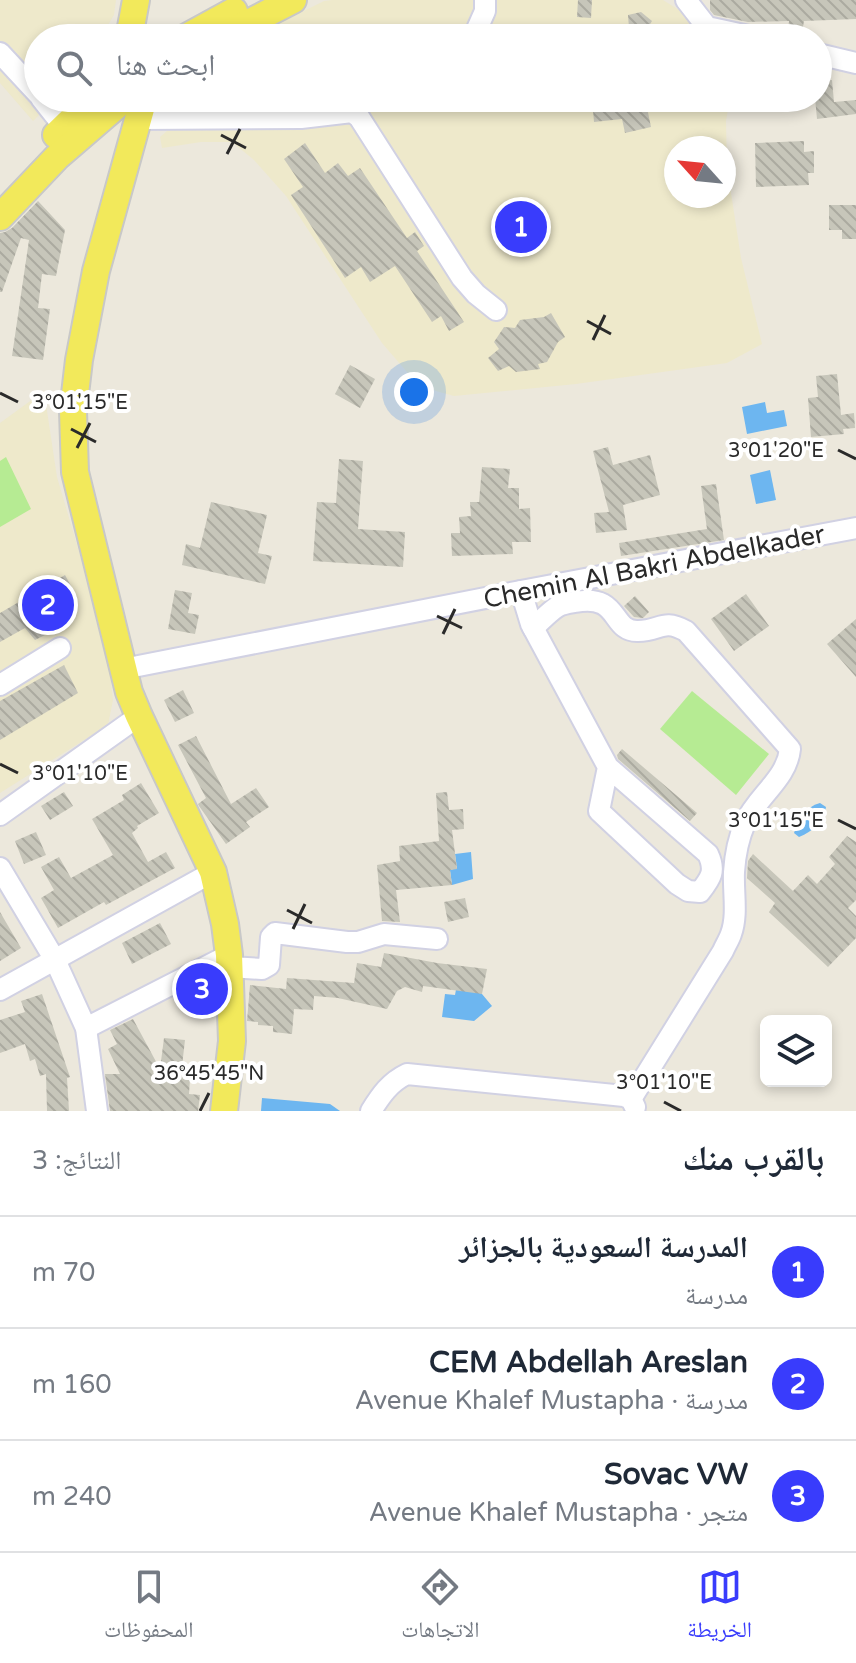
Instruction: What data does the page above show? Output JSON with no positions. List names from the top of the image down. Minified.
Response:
{"streets":{"street":["Chemin Al Bakri Abdelkader"]},"north":"top left","page":{"search":"ابحث هنا","pins":["1","2","3"],"heading":["بالقرب منك","النتائج: 3"],"list":[{"mark":"1","name":"المدرسة السعودية بالجزائر","note":"مدرسة","value":"70 m"},{"mark":"2","name":"CEM Abdellah Areslan","note":"مدرسة · Avenue Khalef Mustapha","value":"160 m"},{"mark":"3","name":"Sovac VW","note":"متجر · Avenue Khalef Mustapha","value":"240 m"}],"nav":["الخريطة","الاتجاهات","المحفوظات"]},"coordinates":["3°01'15\"E","3°01'20\"E","3°01'10\"E","36°45'45\"N"]}
